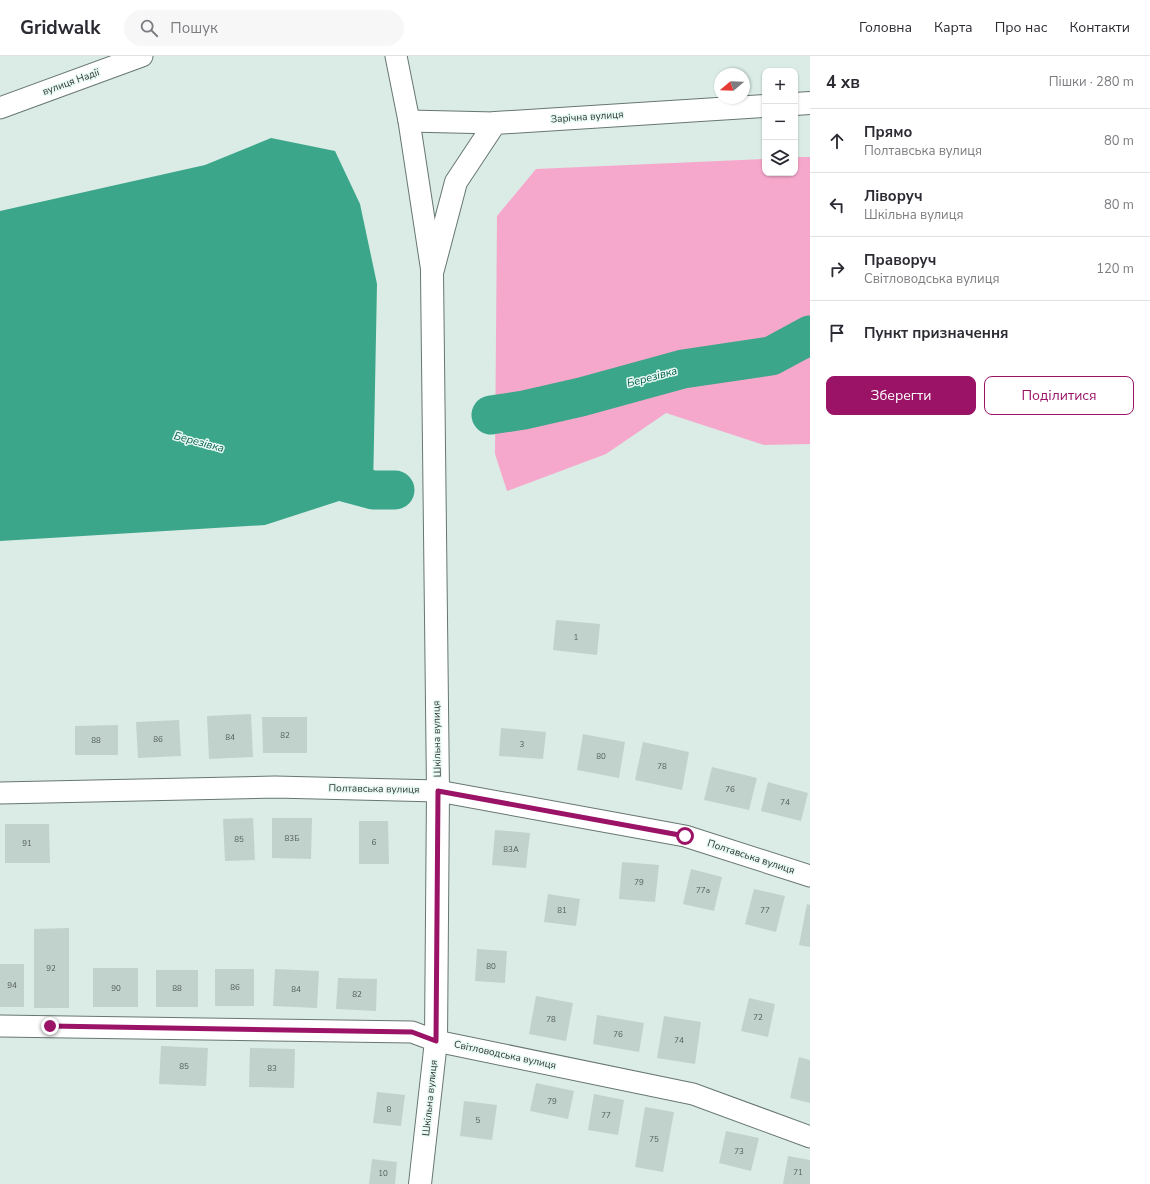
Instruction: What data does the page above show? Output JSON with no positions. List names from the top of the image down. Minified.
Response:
{"streets":{"street":["вулиця Надії","Зарічна вулиця","Шкільна вулиця","Полтавська вулиця","Світловодська вулиця"]},"crossings":[["Зарічна вулиця","Шкільна вулиця"],["Шкільна вулиця","Полтавська вулиця"],["Шкільна вулиця","Світловодська вулиця"]],"water":["Березівка"],"house_numbers":["1","82","84","86","88","3","80","78","76","74","83Б","85","6","91","83А","79","77а","81","77","80","92","94","86","90","88","84","82","72","78","76","74","85","83","79","8","77","5","75","73","71","10"],"north":"left","page":{"header":"Gridwalk","search":"Пошук","nav":["Головна","Карта","Про нас","Контакти"],"heading":["4 хв","Пішки · 280 m"],"map_buttons":["+","−"],"list":[["Прямо","Полтавська вулиця","80 m"],["Ліворуч","Шкільна вулиця","80 m"],["Праворуч","Світловодська вулиця","120 m"],"Пункт призначення"],"buttons":["Зберегти","Поділитися"]}}
